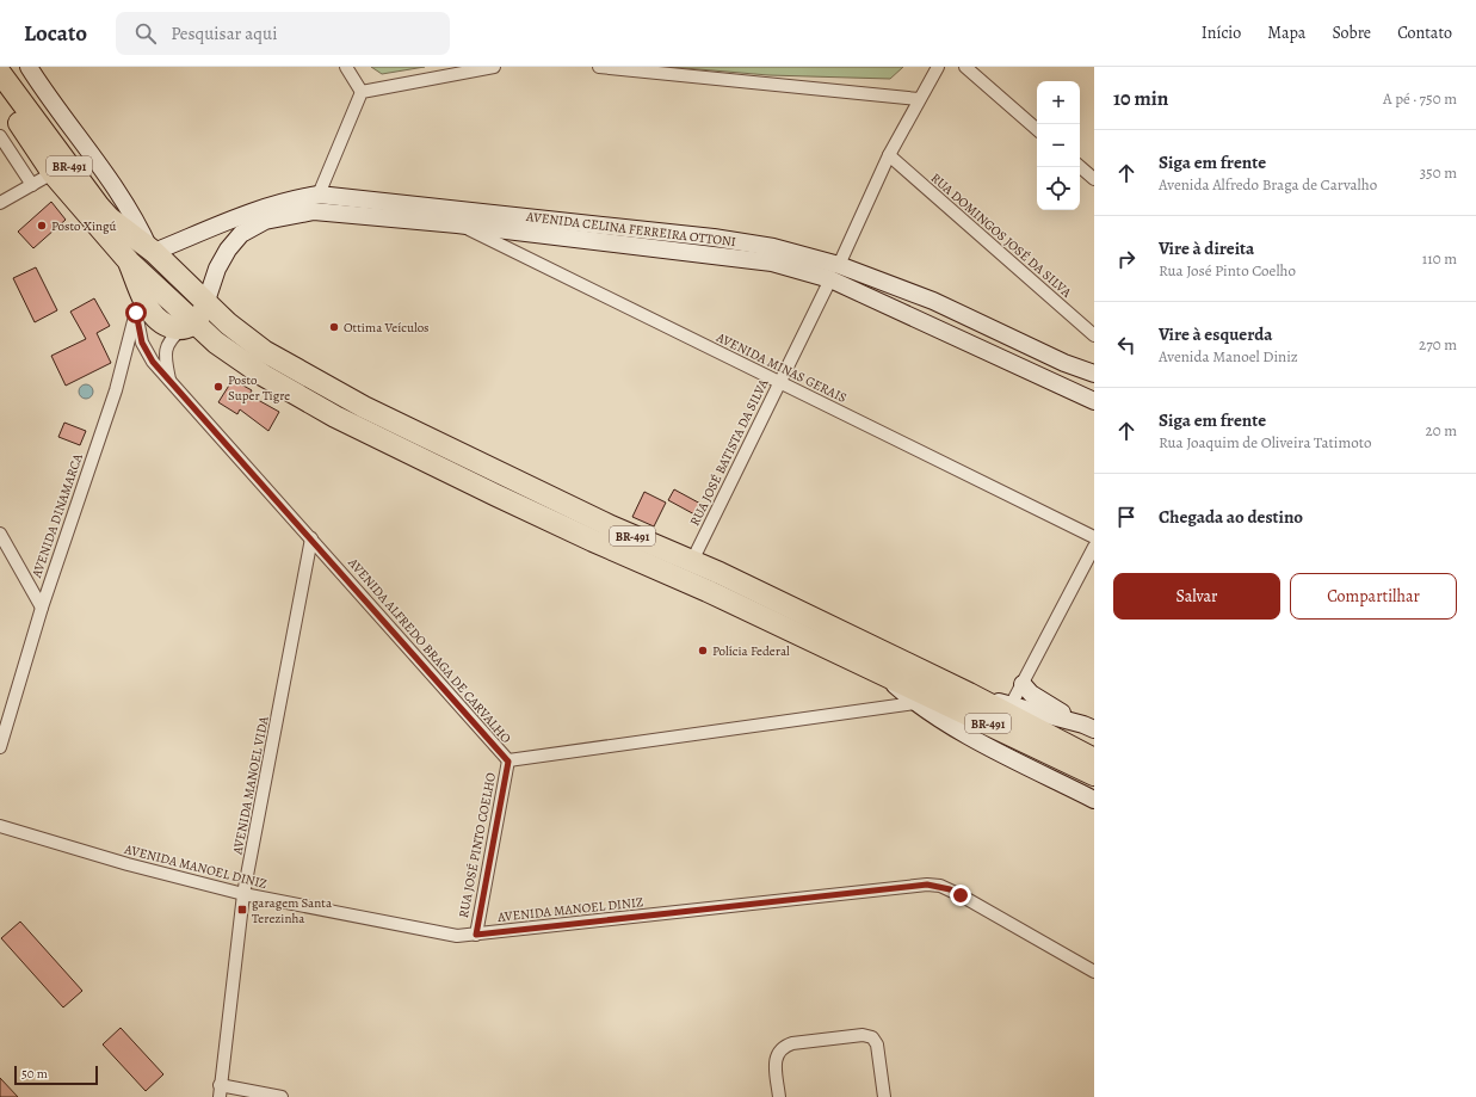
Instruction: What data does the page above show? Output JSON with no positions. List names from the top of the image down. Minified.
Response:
{"streets":{"highway":["BR-491"],"main road":["AVENIDA CELINA FERREIRA OTTONI"],"street":["RUA DOMINGOS JOSÉ DA SILVA","AVENIDA MINAS GERAIS","RUA JOSÉ BATISTA DA SILVA","AVENIDA DINAMARCA","AVENIDA ALFREDO BRAGA DE CARVALHO","AVENIDA MANOEL VIDA","RUA JOSÉ PINTO COELHO","AVENIDA MANOEL DINIZ"]},"crossings":[["BR-491","AVENIDA CELINA FERREIRA OTTONI"],["BR-491","RUA JOSÉ BATISTA DA SILVA"],["AVENIDA CELINA FERREIRA OTTONI","AVENIDA MINAS GERAIS"],["AVENIDA CELINA FERREIRA OTTONI","RUA JOSÉ BATISTA DA SILVA"],["RUA DOMINGOS JOSÉ DA SILVA","RUA JOSÉ BATISTA DA SILVA"],["AVENIDA MINAS GERAIS","RUA JOSÉ BATISTA DA SILVA"],["AVENIDA DINAMARCA","AVENIDA ALFREDO BRAGA DE CARVALHO"],["AVENIDA ALFREDO BRAGA DE CARVALHO","AVENIDA MANOEL VIDA"],["AVENIDA ALFREDO BRAGA DE CARVALHO","RUA JOSÉ PINTO COELHO"],["AVENIDA MANOEL VIDA","AVENIDA MANOEL DINIZ"],["RUA JOSÉ PINTO COELHO","AVENIDA MANOEL DINIZ"]],"places":{"other":["Posto Xingú","Ottima Veículos","Posto Super Tigre","Polícia Federal"],"transit":["garagem Santa Terezinha"]},"scale_bar":"50 m","page":{"header":"Locato","search":"Pesquisar aqui","nav":["Início","Mapa","Sobre","Contato"],"heading":["10 min","A pé · 750 m"],"map_buttons":["+","−"],"list":[["Siga em frente","Avenida Alfredo Braga de Carvalho","350 m"],["Vire à direita","Rua José Pinto Coelho","110 m"],["Vire à esquerda","Avenida Manoel Diniz","270 m"],["Siga em frente","Rua Joaquim de Oliveira Tatimoto","20 m"],"Chegada ao destino"],"buttons":["Salvar","Compartilhar"],"scale":"50 m"}}
